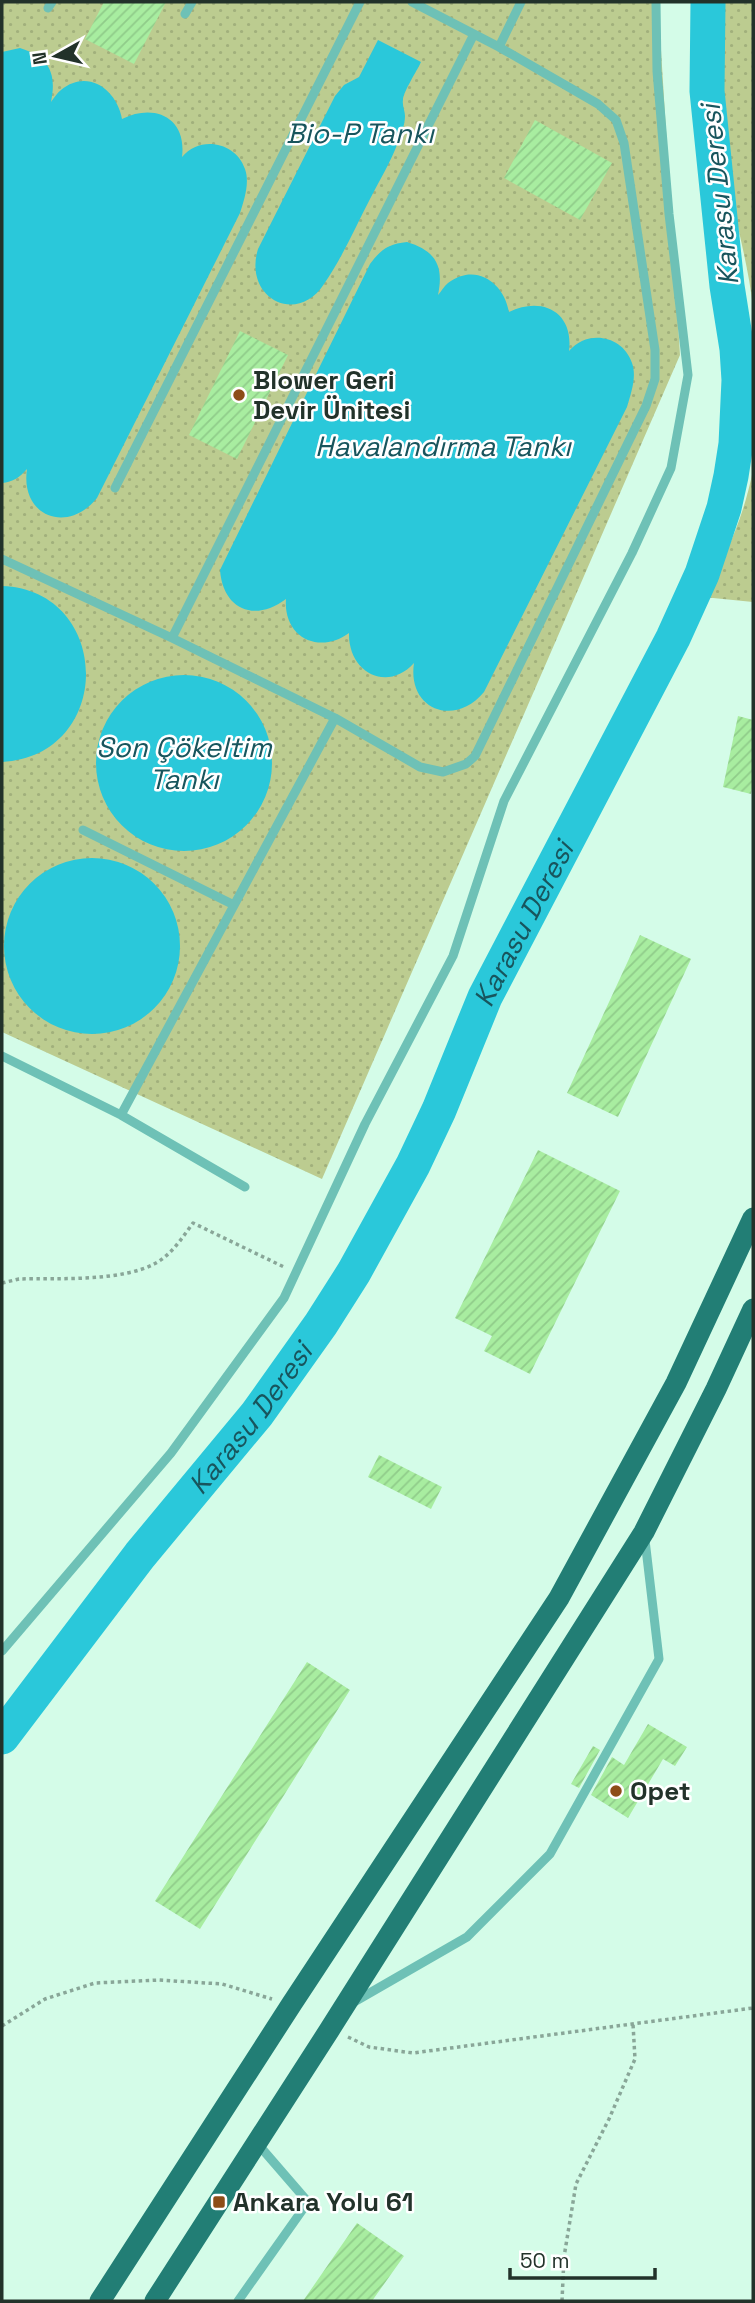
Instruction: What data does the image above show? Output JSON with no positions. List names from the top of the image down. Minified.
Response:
{"water":["Bio-P Tankı","Karasu Deresi","Havalandırma Tankı","Son Çökeltim Tankı"],"places":{"other":["Blower Geri Devir Ünitesi","Opet"],"transit":["Ankara Yolu 61"]},"scale_bar":"50 m","north":"left"}
